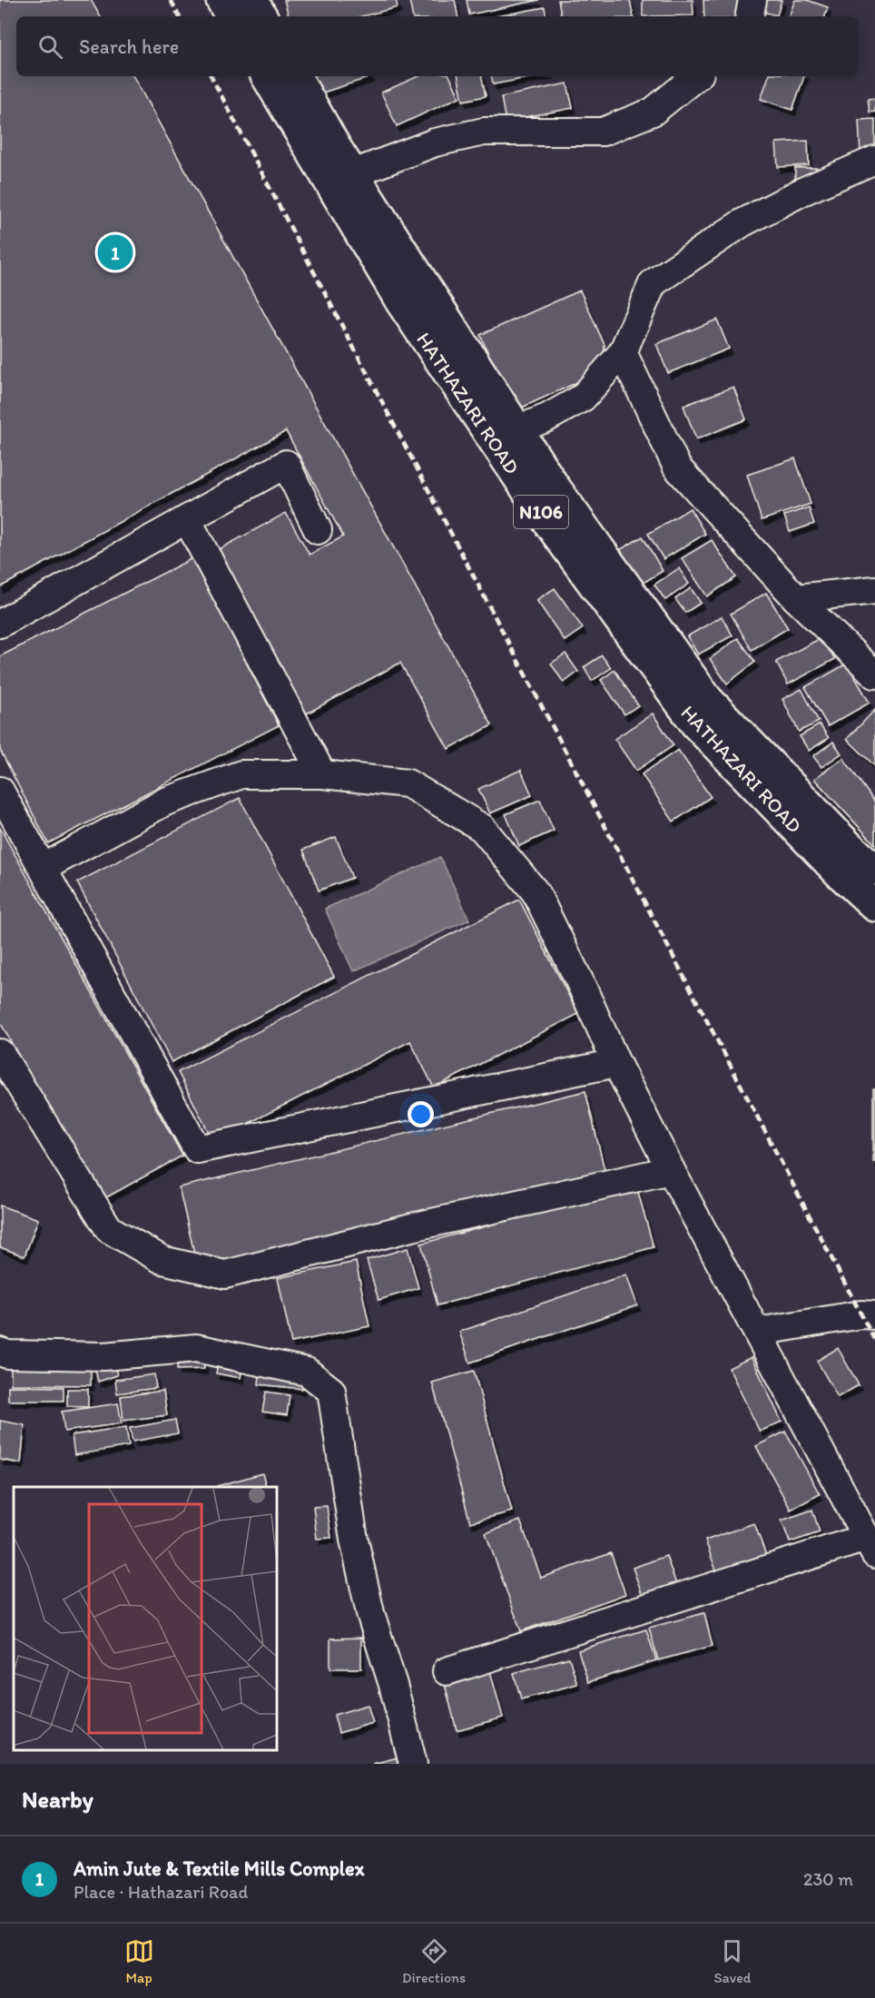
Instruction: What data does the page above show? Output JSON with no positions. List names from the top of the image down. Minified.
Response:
{"streets":{"highway":["HATHAZARI ROAD","N106"]},"page":{"search":"Search here","pins":"1","heading":"Nearby","list":[{"mark":"1","name":"Amin Jute & Textile Mills Complex","note":"Place · Hathazari Road","value":"230 m"}],"nav":["Map","Directions","Saved"]}}
